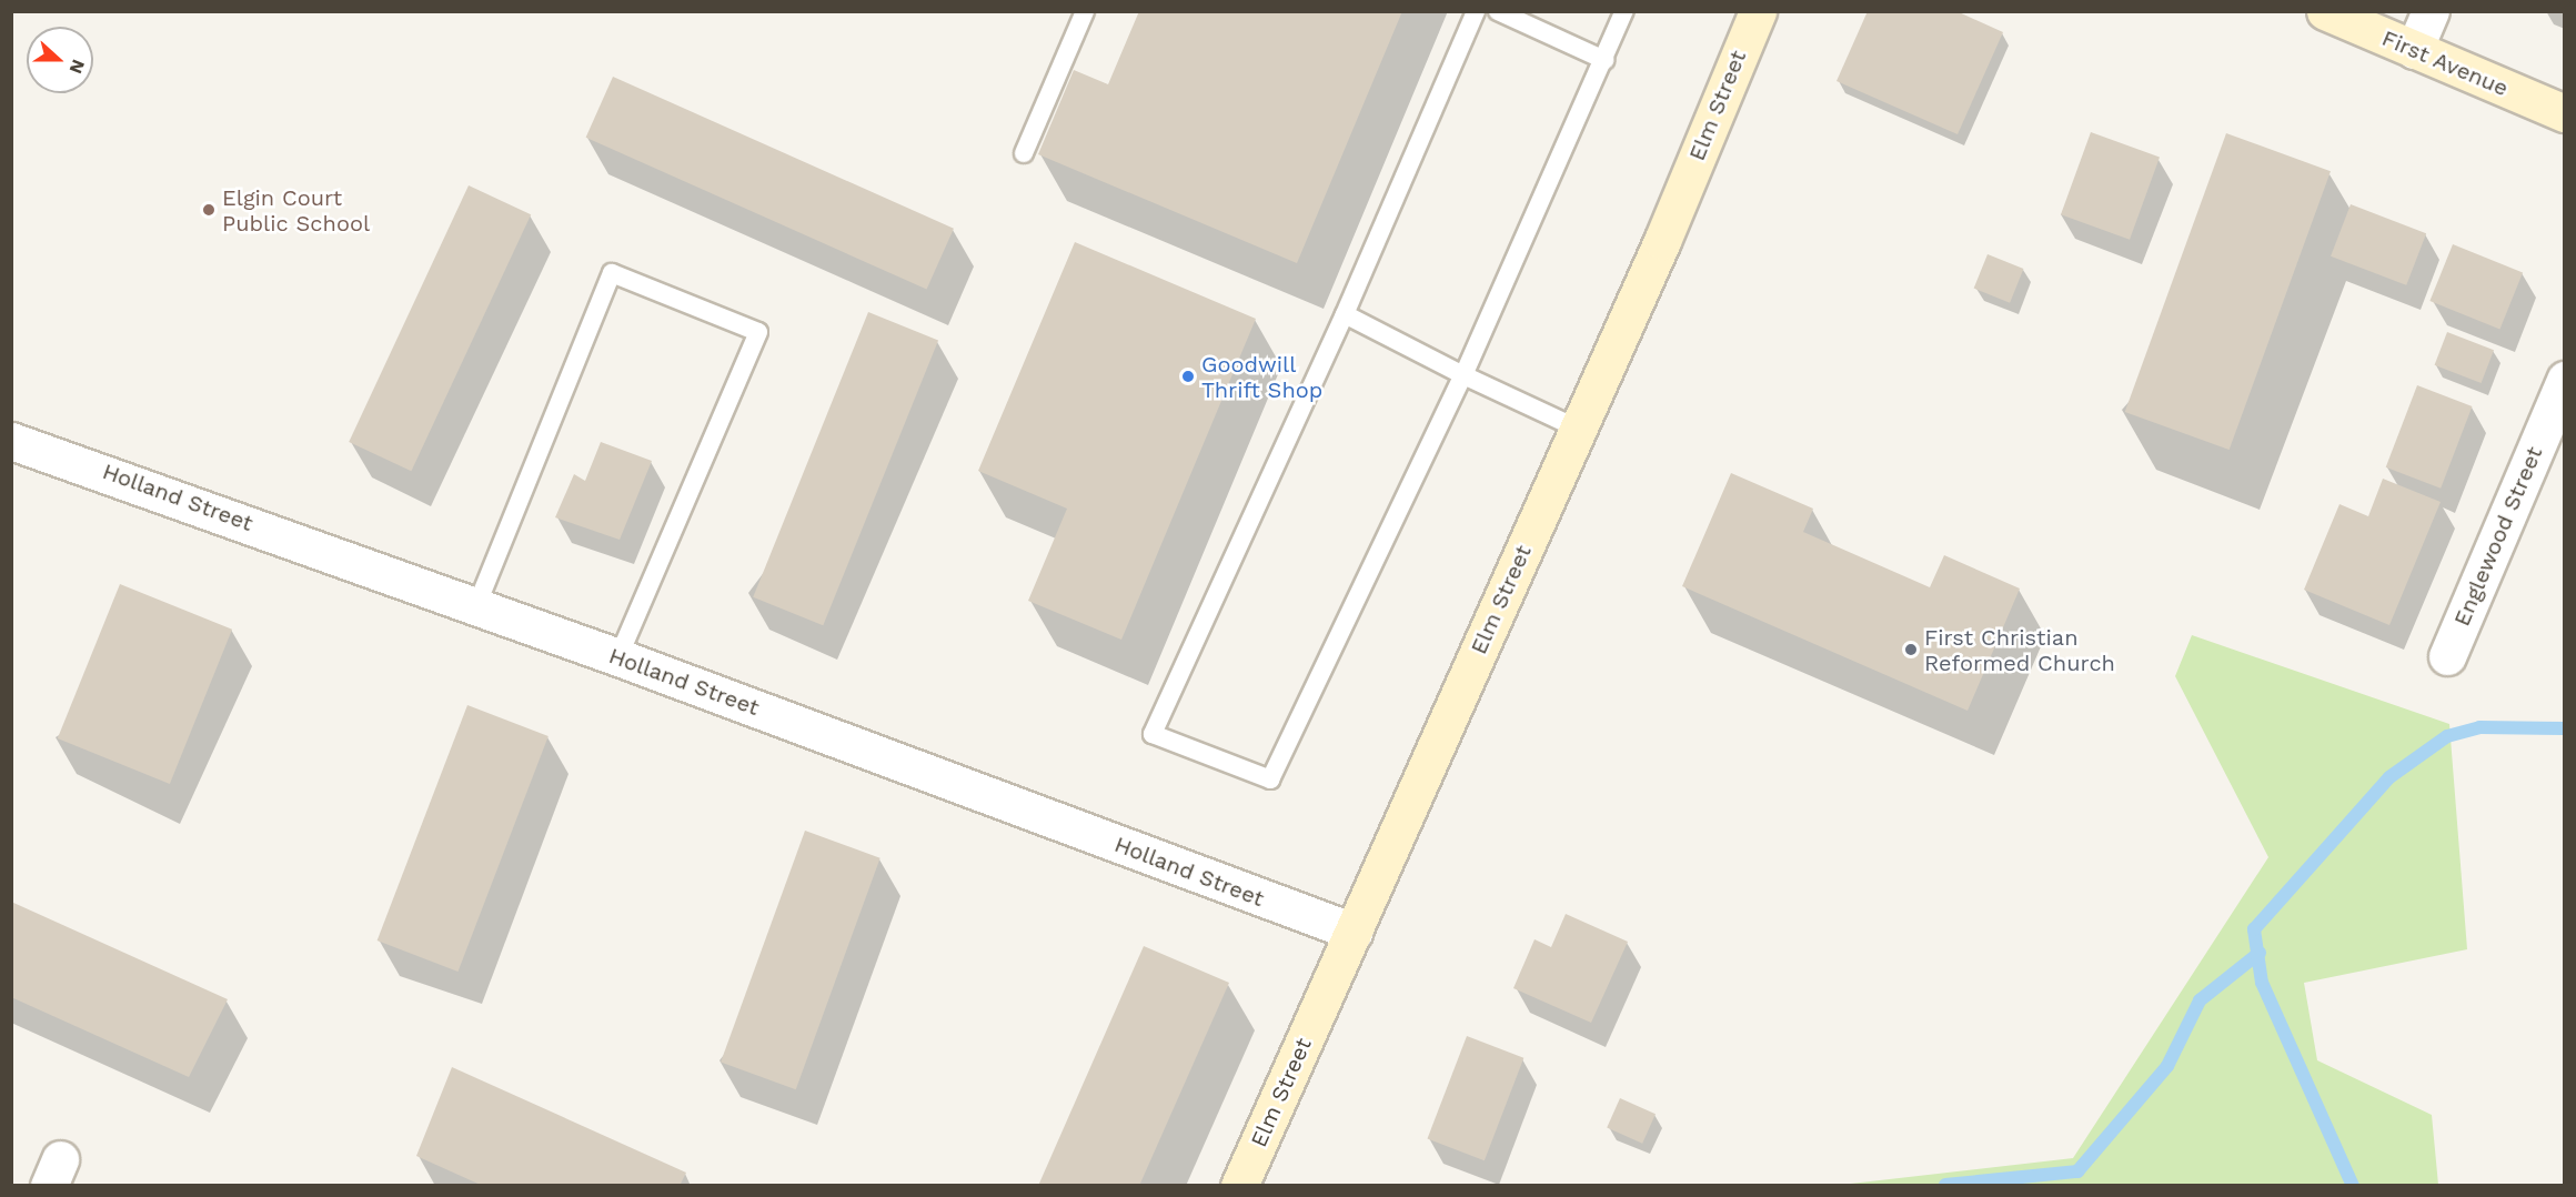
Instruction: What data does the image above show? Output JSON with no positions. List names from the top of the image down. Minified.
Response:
{"streets":{"main road":["First Avenue","Elm Street"],"street":["Holland Street","Englewood Street"]},"crossings":[["Elm Street","Holland Street"]],"places":["Elgin Court Public School","Goodwill Thrift Shop","First Christian Reformed Church"],"north":"right"}
